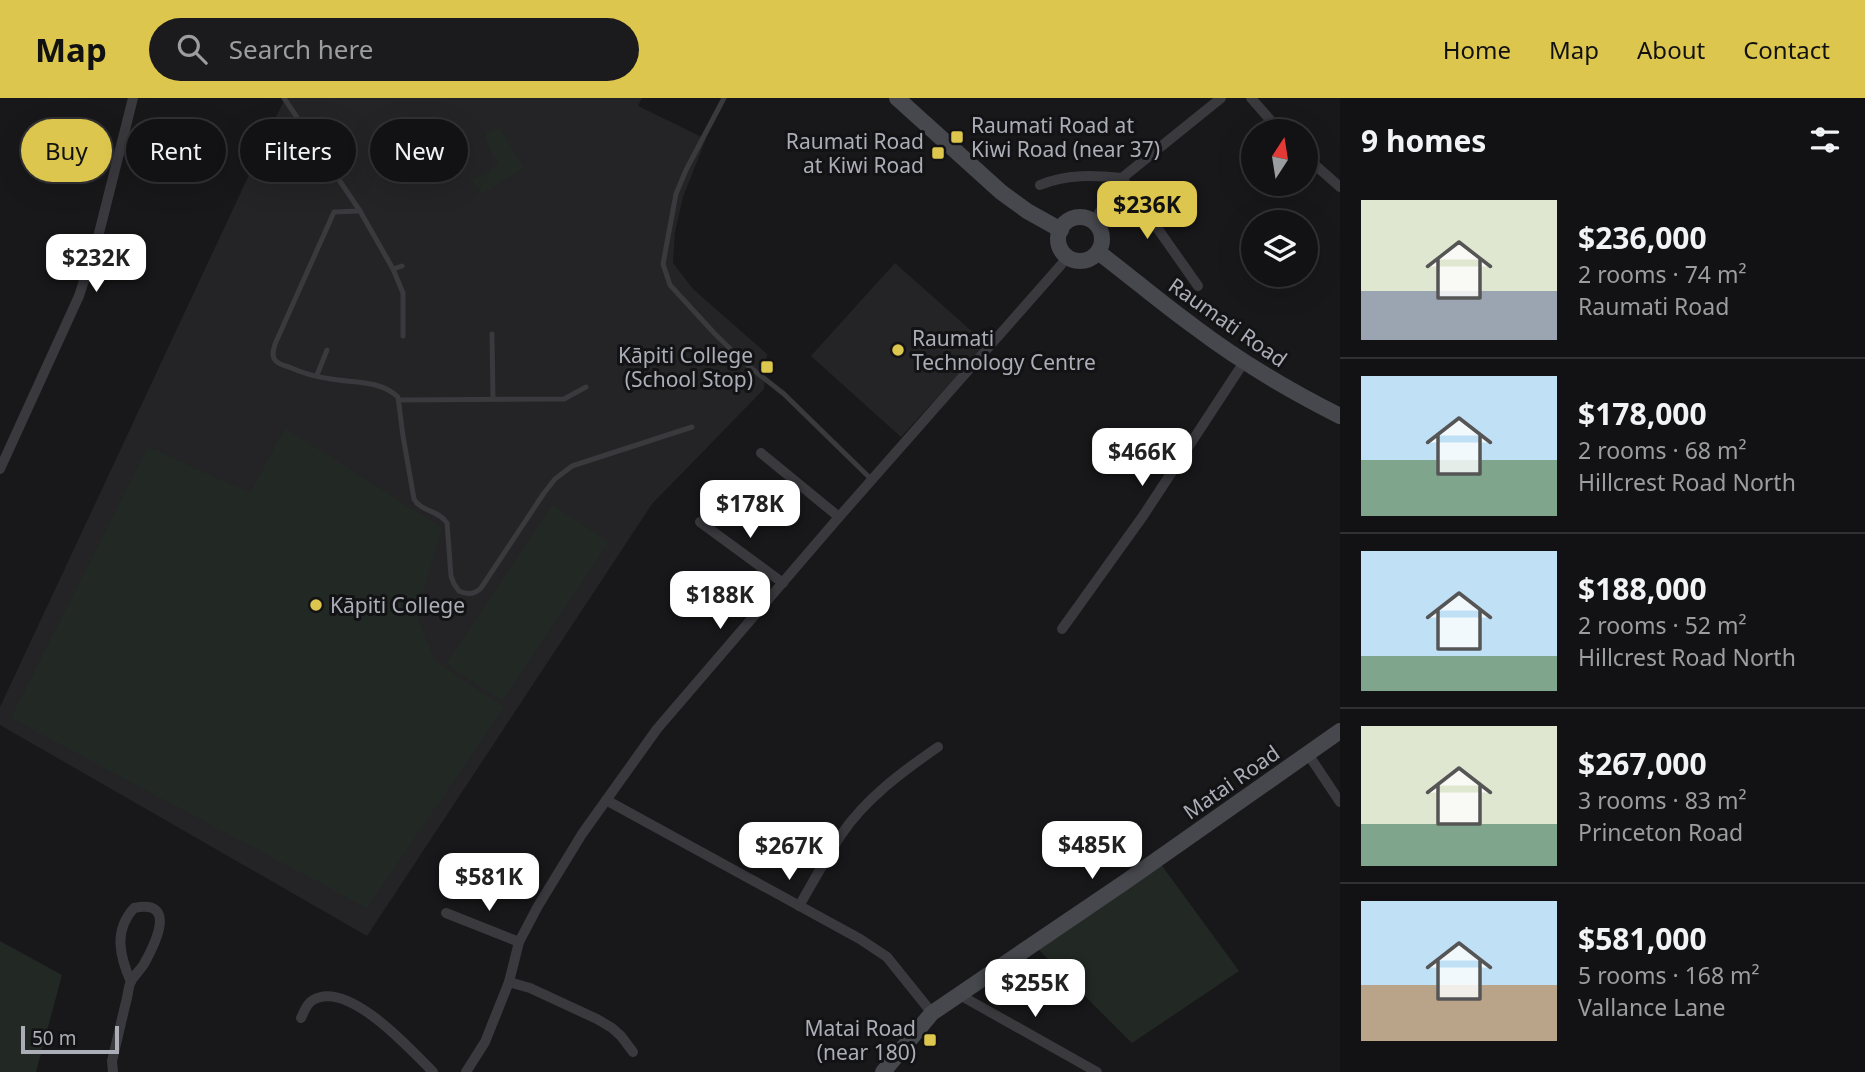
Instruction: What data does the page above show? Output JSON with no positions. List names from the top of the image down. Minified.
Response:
{"streets":{"main road":["Raumati Road","Matai Road"]},"places":{"transit":["Raumati Road at Kiwi Road (near 37)","Raumati Road at Kiwi Road","Kāpiti College (School Stop)","Matai Road (near 180)"],"other":["Raumati Technology Centre","Kāpiti College"]},"scale_bar":"50 m","north":"top","page":{"header":"Map","search":"Search here","nav":["Home","Map","About","Contact"],"heading":"9 homes","chip":["Buy","Rent","Filters","New"],"price":["$236K","$232K","$466K","$178K","$188K","$485K","$267K","$581K","$255K"],"list":[{"name":"$236,000","note":"2 rooms · 74 m² · Raumati Road"},{"name":"$178,000","note":"2 rooms · 68 m² · Hillcrest Road North"},{"name":"$188,000","note":"2 rooms · 52 m² · Hillcrest Road North"},{"name":"$267,000","note":"3 rooms · 83 m² · Princeton Road"},{"name":"$581,000","note":"5 rooms · 168 m² · Vallance Lane"}],"scale":"50 m"}}
